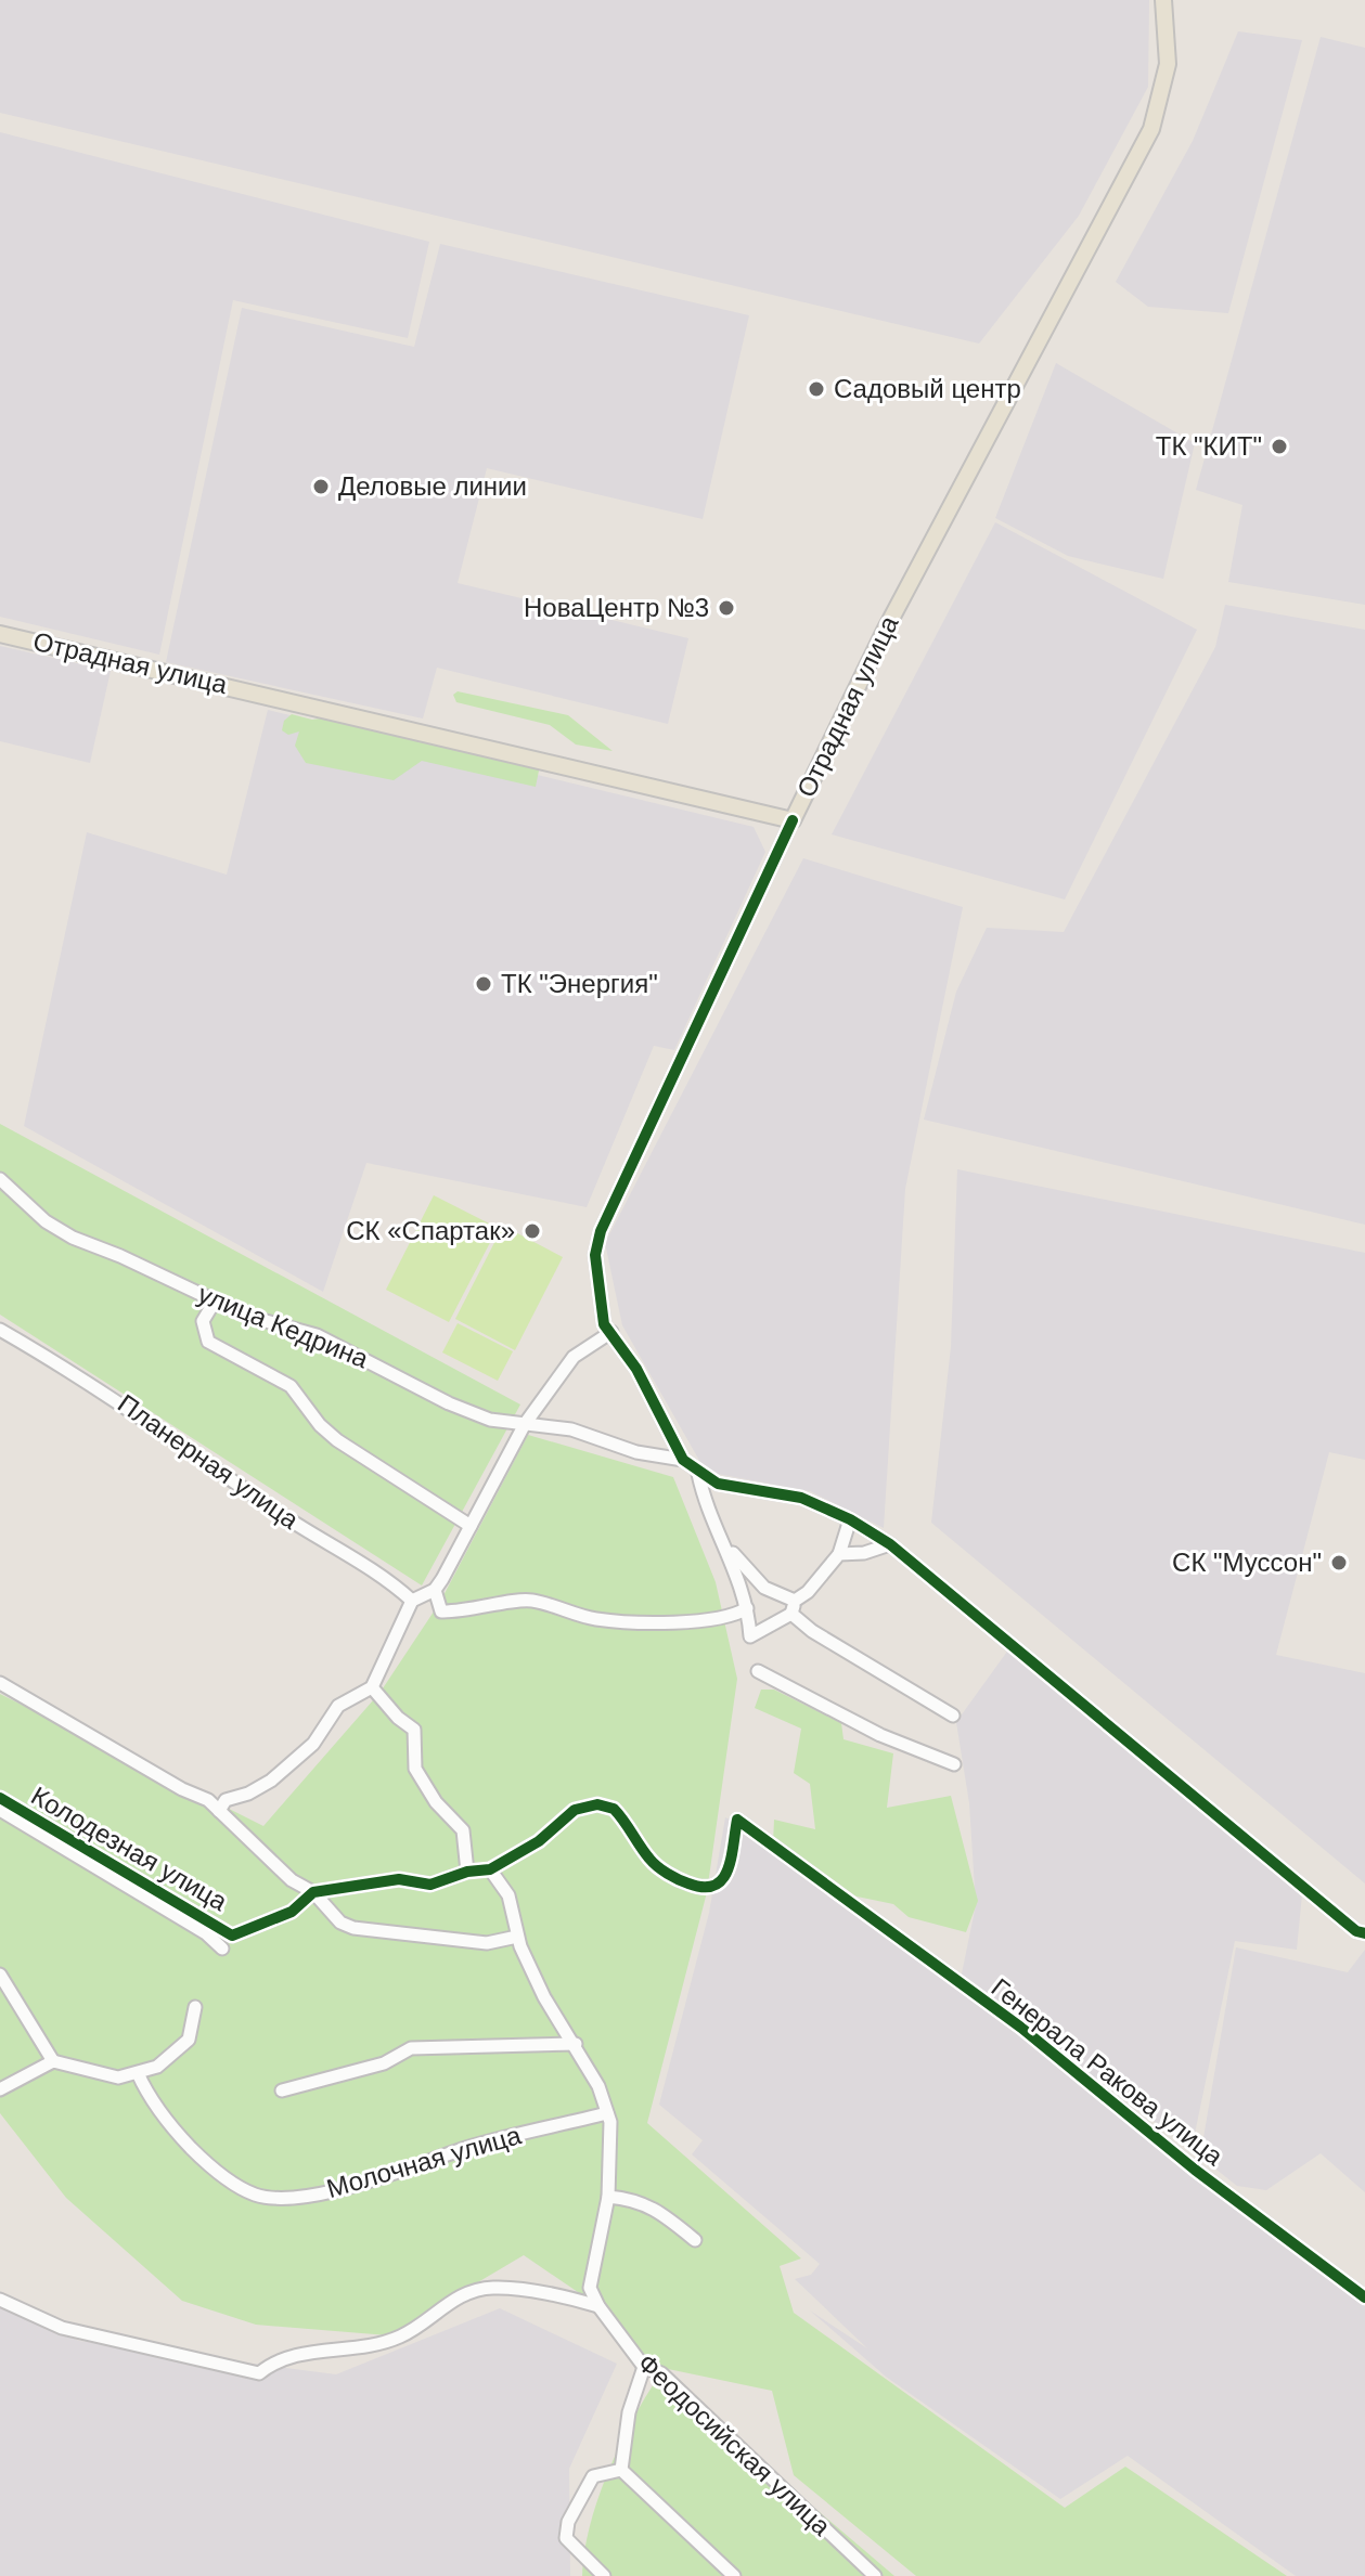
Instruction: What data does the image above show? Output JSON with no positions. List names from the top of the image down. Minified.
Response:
{"streets":{"main road":["Отрадная улица"],"street":["улица Кедрина","Планерная улица","Колодезная улица","Генерала Ракова улица","Молочная улица","Феодосийская улица"]},"crossings":[["Колодезная улица","Генерала Ракова улица"]],"places":["Садовый центр","ТК \"КИТ\"","Деловые линии","НоваЦентр №3","ТК \"Энергия\"","СК «Спартак»","СК \"Муссон\""]}
